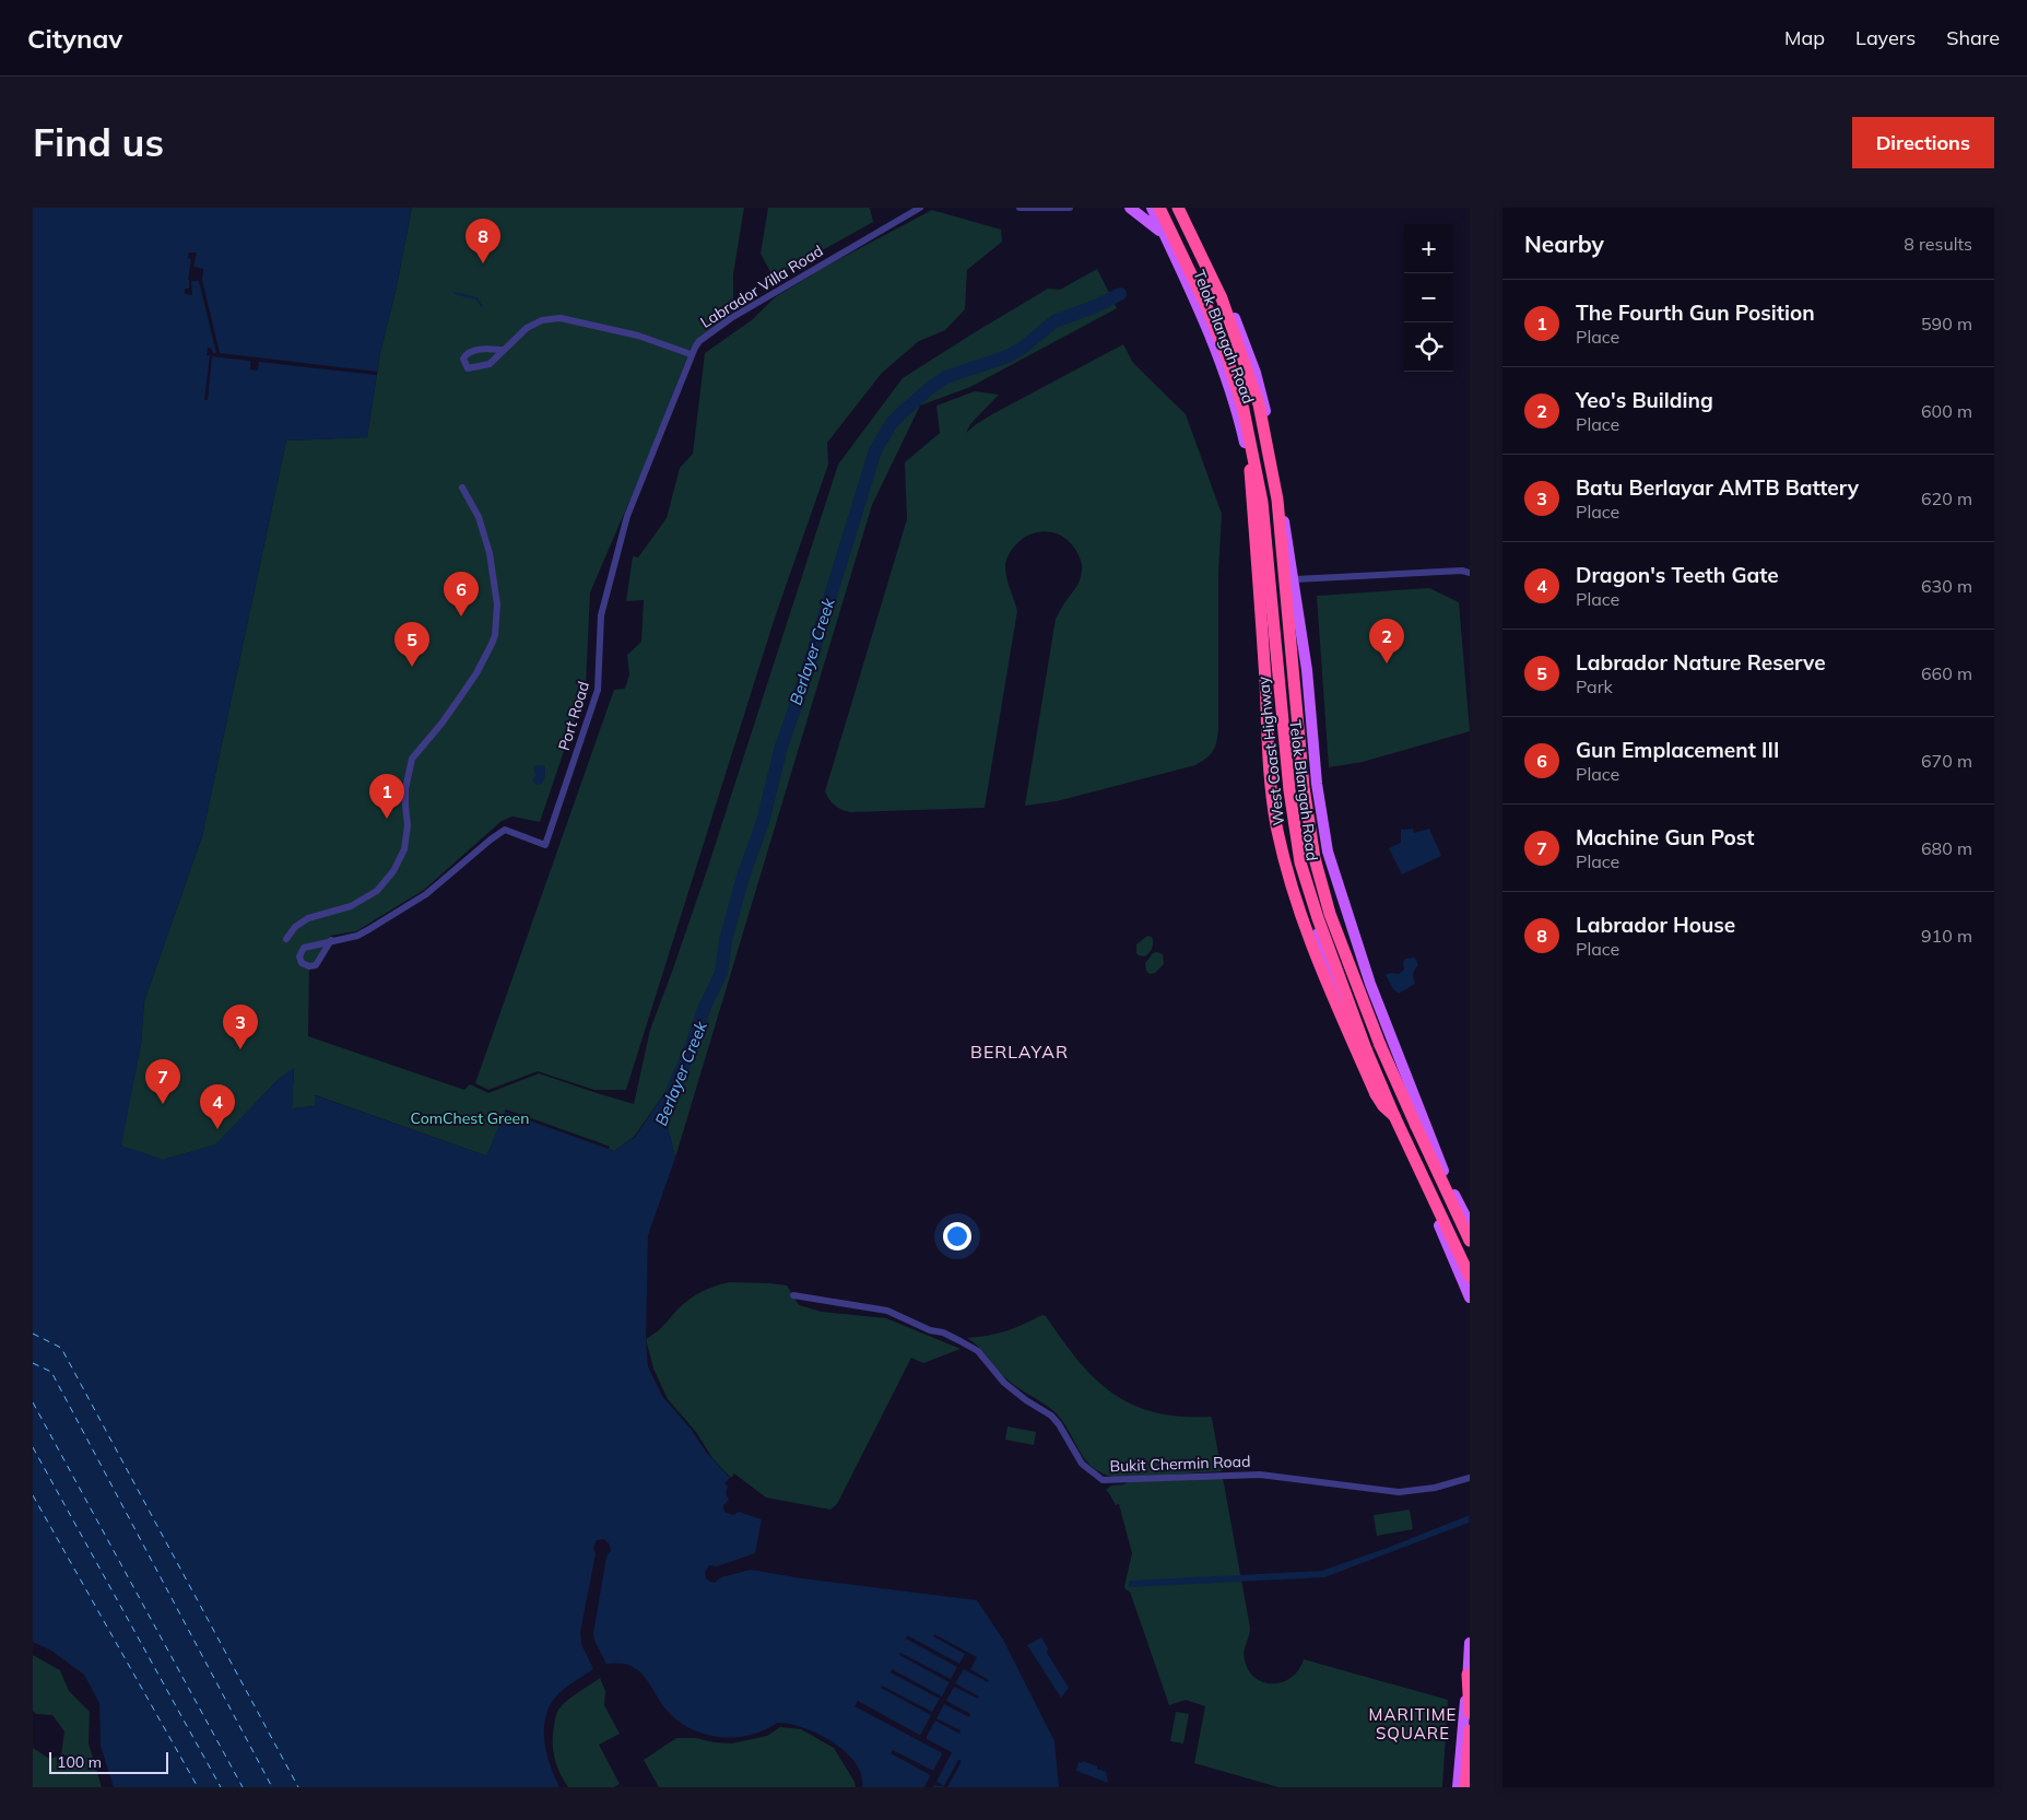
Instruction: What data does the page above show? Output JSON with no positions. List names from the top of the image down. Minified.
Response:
{"streets":{"highway":["West Coast Highway"],"main road":["Telok Blangah Road"],"street":["Labrador Villa Road","Port Road","Bukit Chermin Road"]},"crossings":[["Labrador Villa Road","Port Road"],["Telok Blangah Road","West Coast Highway"]],"districts":["BERLAYAR","MARITIME SQUARE"],"water":["Berlayer Creek"],"parks":["ComChest Green"],"scale_bar":"100 m","page":{"header":"Citynav","nav":["Map","Layers","Share"],"buttons":"Directions","title":"Find us","heading":["Nearby","8 results"],"pins":["8","6","2","5","1","3","7","4"],"map_buttons":["+","−"],"list":[{"mark":"1","name":"The Fourth Gun Position","note":"Place","value":"590 m"},{"mark":"2","name":"Yeo's Building","note":"Place","value":"600 m"},{"mark":"3","name":"Batu Berlayar AMTB Battery","note":"Place","value":"620 m"},{"mark":"4","name":"Dragon's Teeth Gate","note":"Place","value":"630 m"},{"mark":"5","name":"Labrador Nature Reserve","note":"Park","value":"660 m"},{"mark":"6","name":"Gun Emplacement III","note":"Place","value":"670 m"},{"mark":"7","name":"Machine Gun Post","note":"Place","value":"680 m"},{"mark":"8","name":"Labrador House","note":"Place","value":"910 m"}],"scale":"100 m"}}
